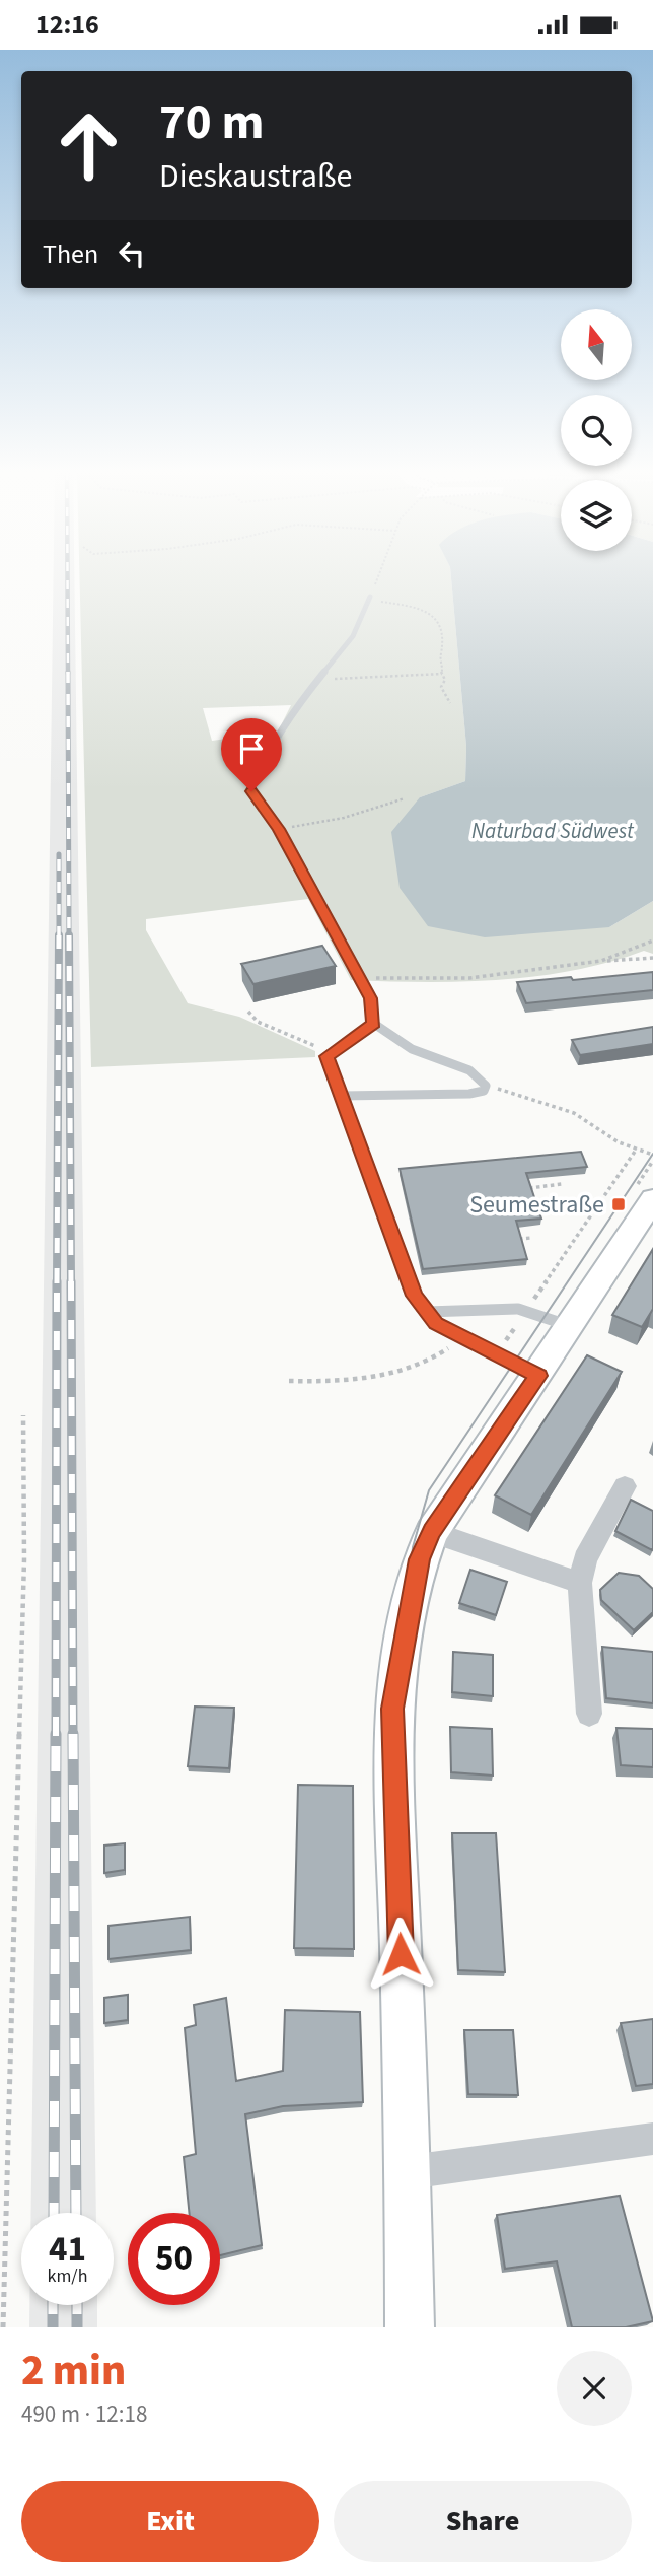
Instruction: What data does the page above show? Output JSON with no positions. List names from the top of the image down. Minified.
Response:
{"water":["Naturbad Südwest"],"places":{"transit":["Seumestraße"]},"north":"top","page":{"status":"12:16","turn":["70 m","Dieskaustraße"],"then":"Then","speed":"41 km/h","limit":"50","heading":["2 min","490 m · 12:18"],"buttons":["Exit","Share"]}}
